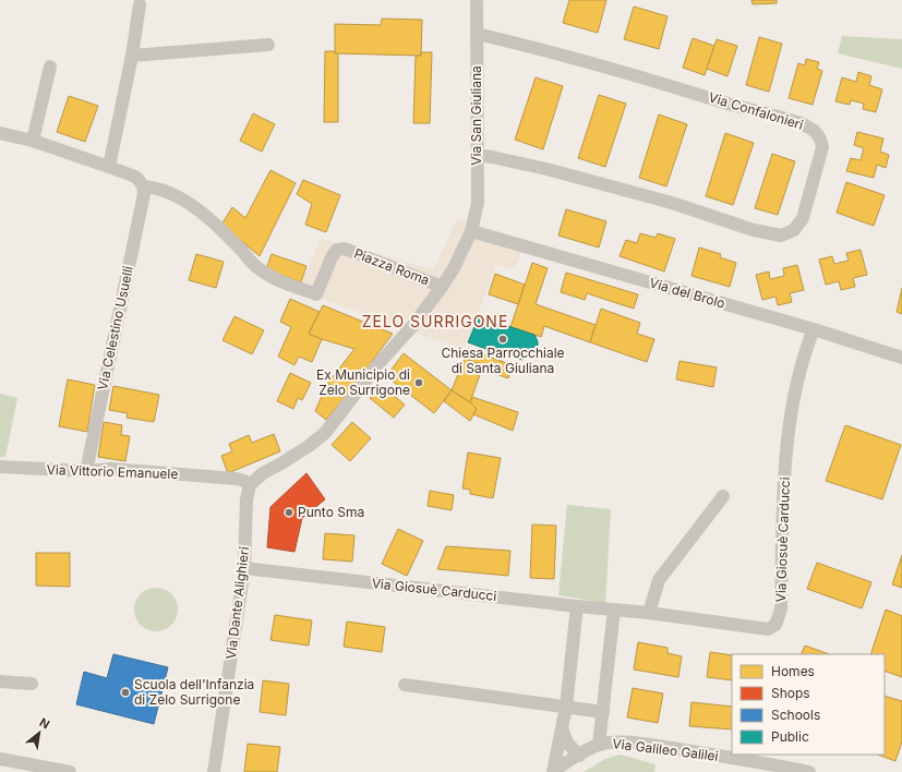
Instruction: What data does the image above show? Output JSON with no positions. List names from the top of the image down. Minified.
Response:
{"streets":{"street":["Via Confalonieri","Via San Giuliana","Piazza Roma","Via del Brolo","Via Celestino Usuelli","Via Vittorio Emanuele","Via Giosuè Carducci","Via Dante Alighieri","Via Galileo Galilei"]},"crossings":[["Via Confalonieri","Via San Giuliana"],["Via San Giuliana","Piazza Roma"],["Via San Giuliana","Via del Brolo"],["Piazza Roma","Via del Brolo"],["Piazza Roma","Via Celestino Usuelli"],["Piazza Roma","Via Vittorio Emanuele"],["Piazza Roma","Via Dante Alighieri"],["Via del Brolo","Via Giosuè Carducci"],["Via Celestino Usuelli","Via Vittorio Emanuele"],["Via Vittorio Emanuele","Via Dante Alighieri"],["Via Giosuè Carducci","Via Dante Alighieri"],["Via Giosuè Carducci","Via Galileo Galilei"]],"districts":["ZELO SURRIGONE"],"places":["Chiesa Parrocchiale di Santa Giuliana","Ex Municipio di Zelo Surrigone","Punto Sma","Scuola dell'Infanzia di Zelo Surrigone"],"legend":["Homes","Shops","Schools","Public"],"north":"top right"}
